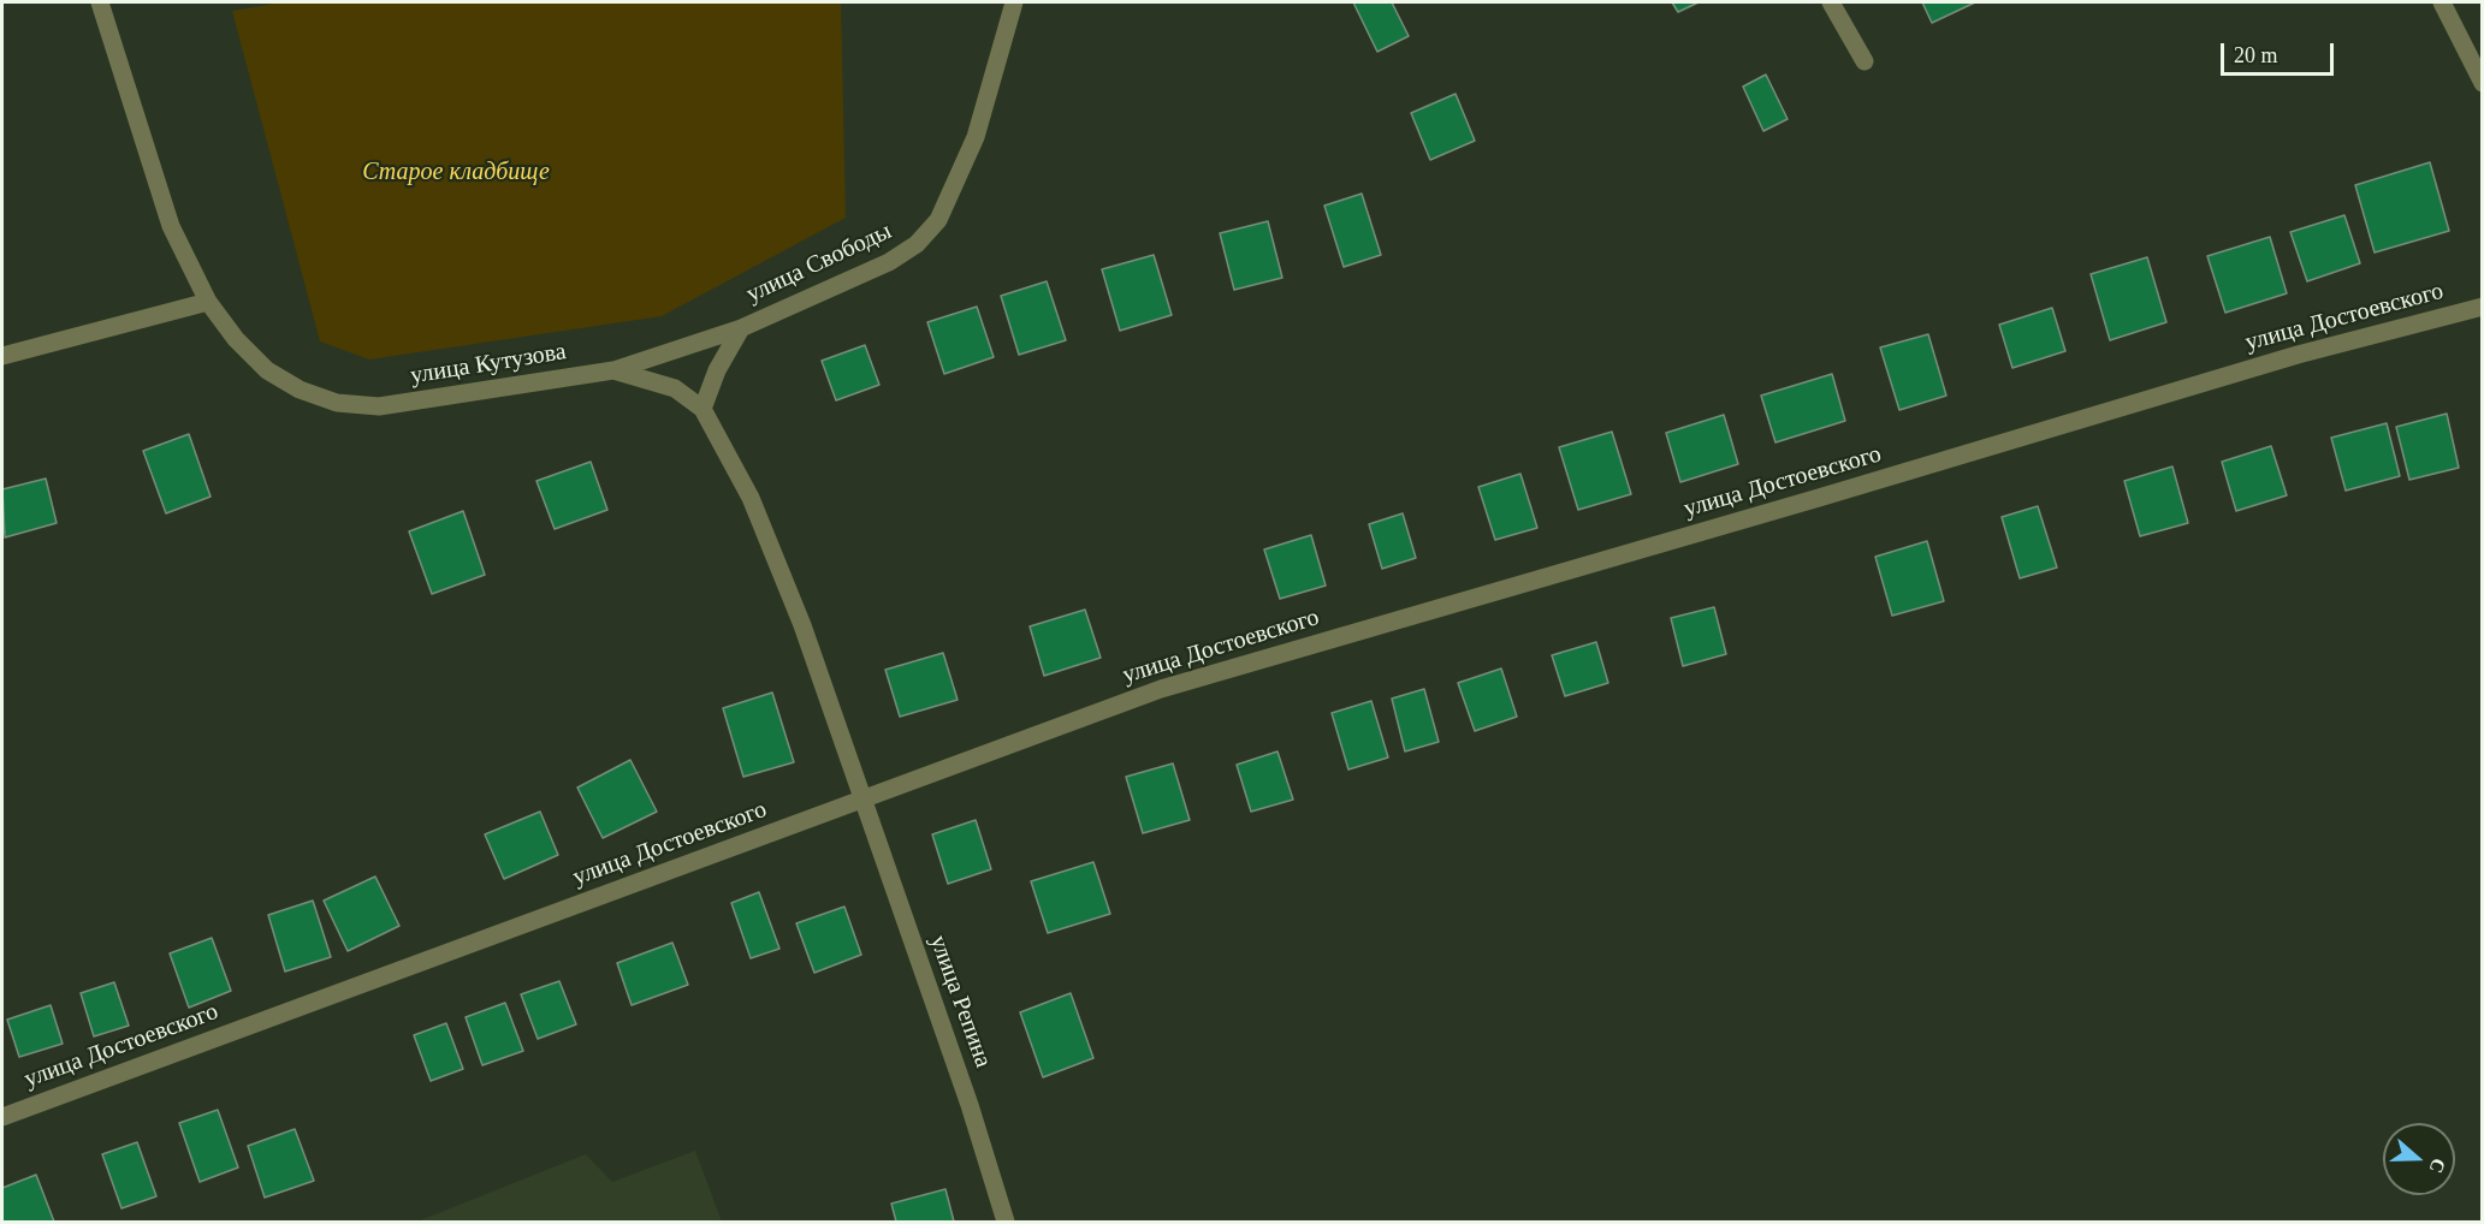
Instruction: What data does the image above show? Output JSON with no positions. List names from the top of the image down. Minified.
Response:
{"streets":{"street":["улица Свободы","улица Достоевского","улица Кутузова","улица Репина"]},"crossings":[["улица Свободы","улица Кутузова"],["улица Достоевского","улица Кутузова"],["улица Достоевского","улица Репина"],["улица Кутузова","улица Репина"]],"parks":["Старое кладбище"],"scale_bar":"20 m","north":"right"}
